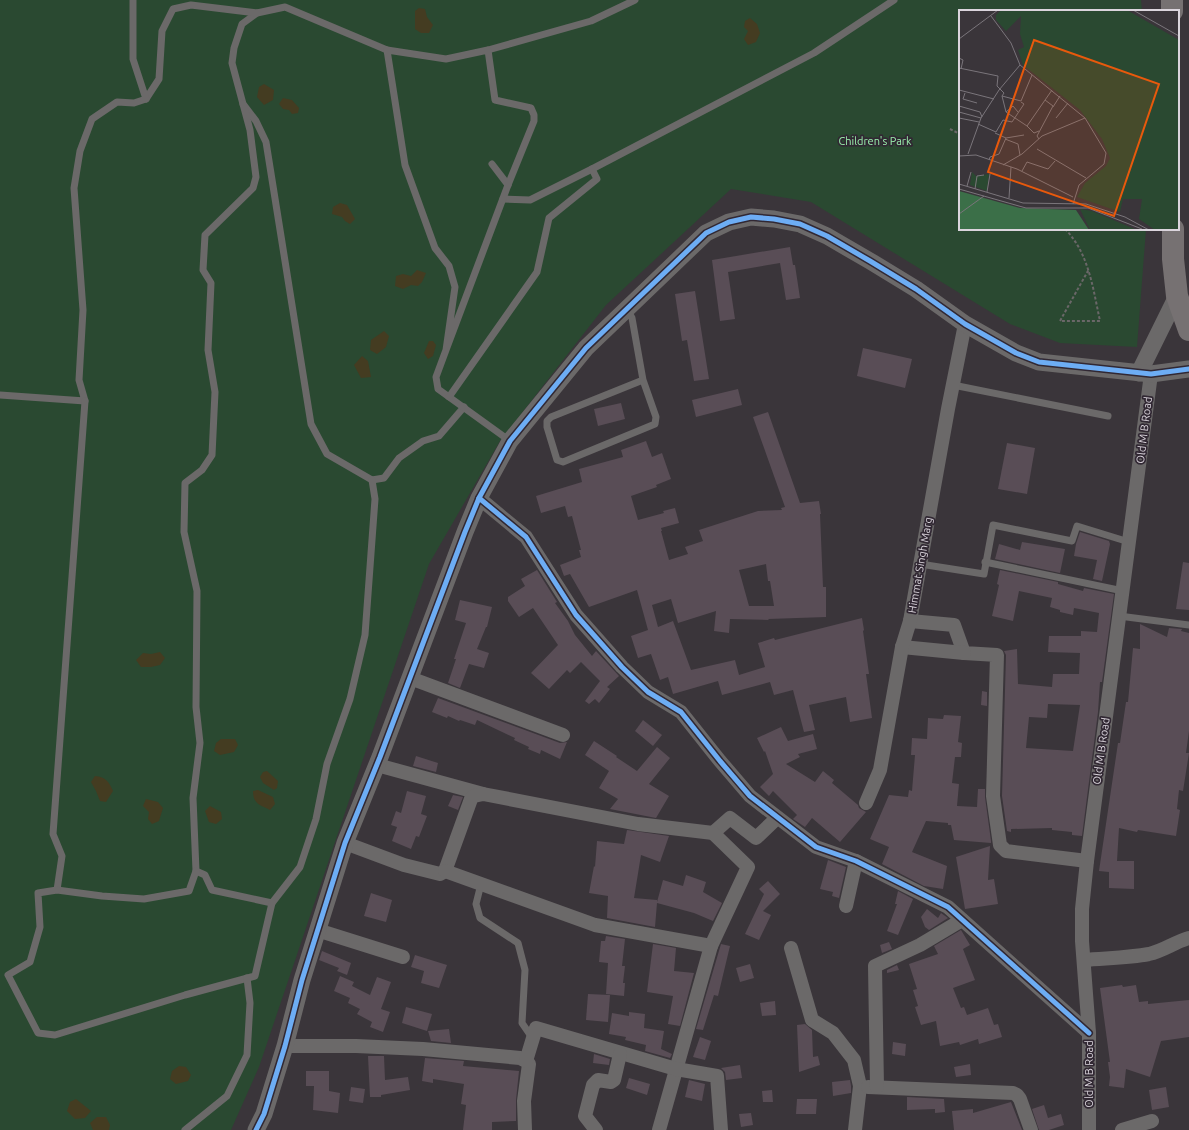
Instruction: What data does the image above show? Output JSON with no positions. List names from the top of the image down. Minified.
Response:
{"streets":{"street":["Old M B Road","Himmat Singh Marg"]},"parks":["Children's Park"]}
